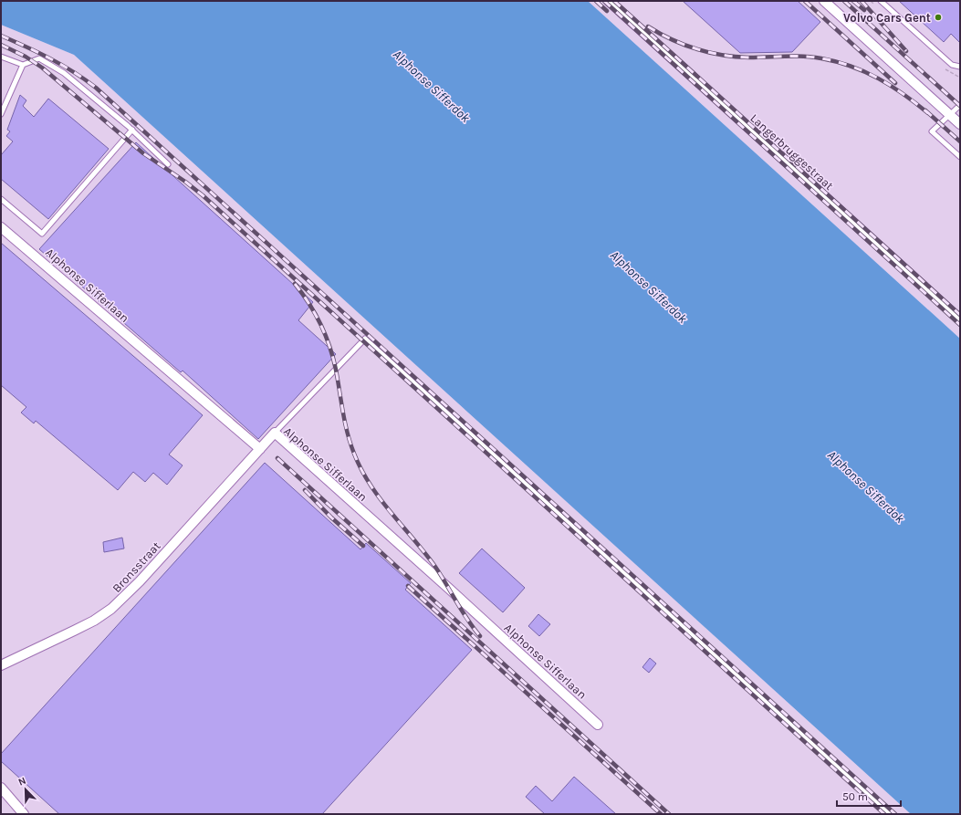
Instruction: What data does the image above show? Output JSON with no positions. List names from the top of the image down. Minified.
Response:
{"streets":{"street":["Langerbruggestraat","Alphonse Sifferlaan","Bronsstraat"]},"crossings":[["Alphonse Sifferlaan","Bronsstraat"]],"water":["Alphonse Sifferdok"],"places":["Volvo Cars Gent"],"scale_bar":"50 m","north":"top left"}
